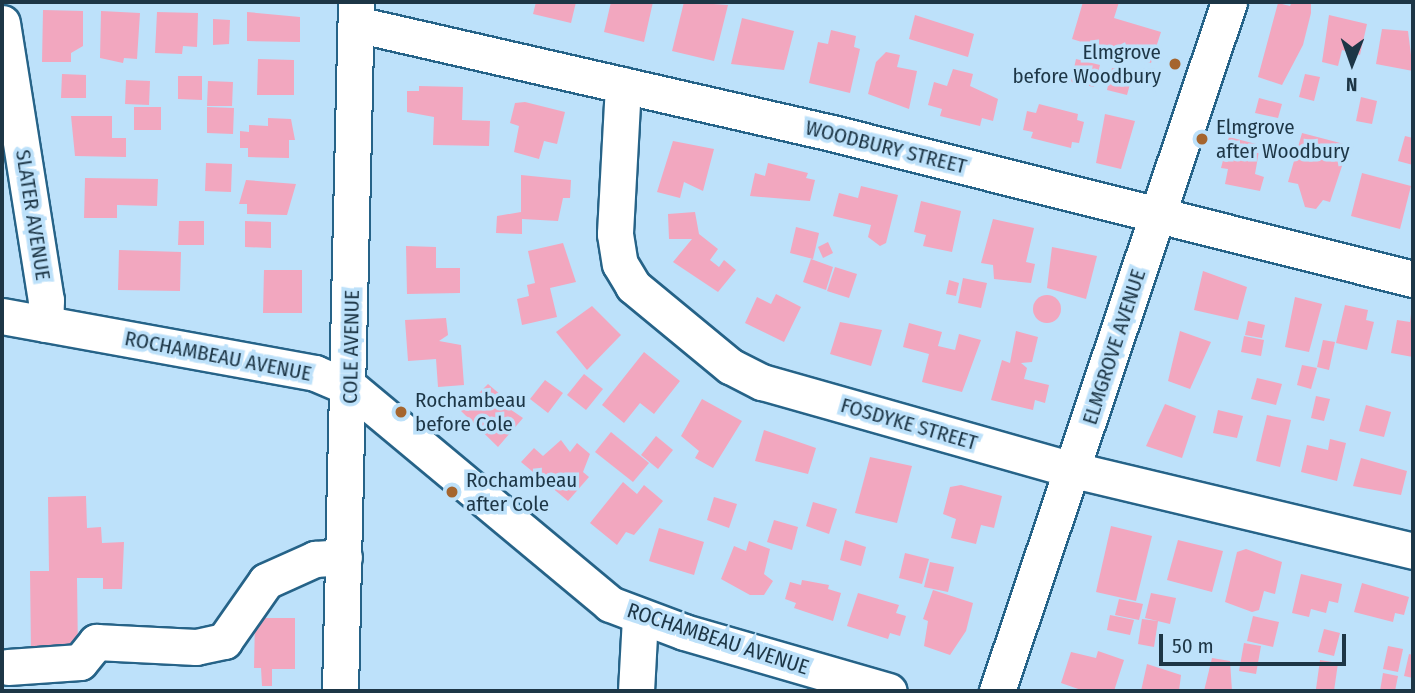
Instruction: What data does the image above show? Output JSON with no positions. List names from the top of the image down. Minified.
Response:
{"streets":{"street":["WOODBURY STREET","SLATER AVENUE","COLE AVENUE","ELMGROVE AVENUE","ROCHAMBEAU AVENUE","FOSDYKE STREET"]},"crossings":[["WOODBURY STREET","COLE AVENUE"],["WOODBURY STREET","ELMGROVE AVENUE"],["WOODBURY STREET","FOSDYKE STREET"],["SLATER AVENUE","ROCHAMBEAU AVENUE"],["COLE AVENUE","ROCHAMBEAU AVENUE"],["ELMGROVE AVENUE","FOSDYKE STREET"]],"places":["Elmgrove before Woodbury","Elmgrove after Woodbury","Rochambeau before Cole","Rochambeau after Cole"],"scale_bar":"50 m","north":"bottom"}
